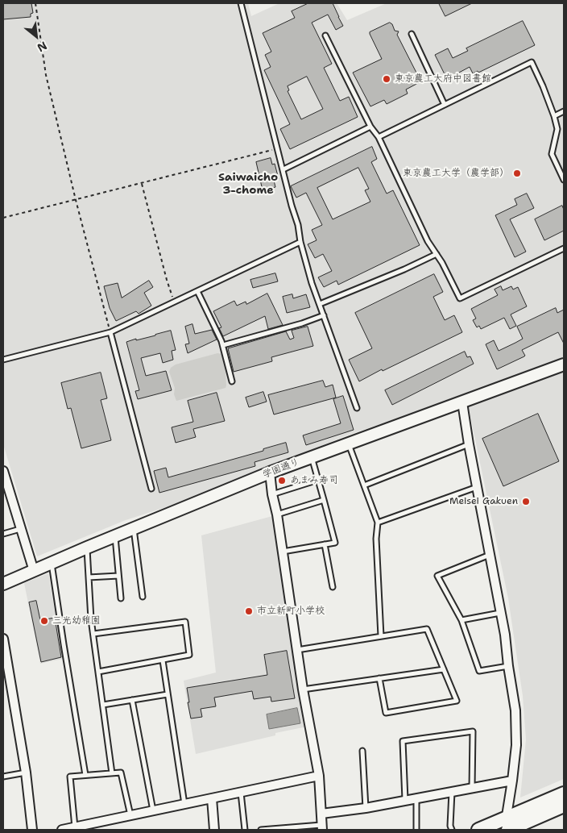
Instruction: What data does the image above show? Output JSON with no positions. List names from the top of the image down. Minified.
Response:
{"streets":{"street":["学園通り"]},"districts":["Saiwaicho 3-chome"],"places":["東京農工大府中図書館","東京農工大学（農学部）","あまみ寿司","Meisei Gakuen","市立新町小学校","三光幼稚園"],"north":"bottom right"}
